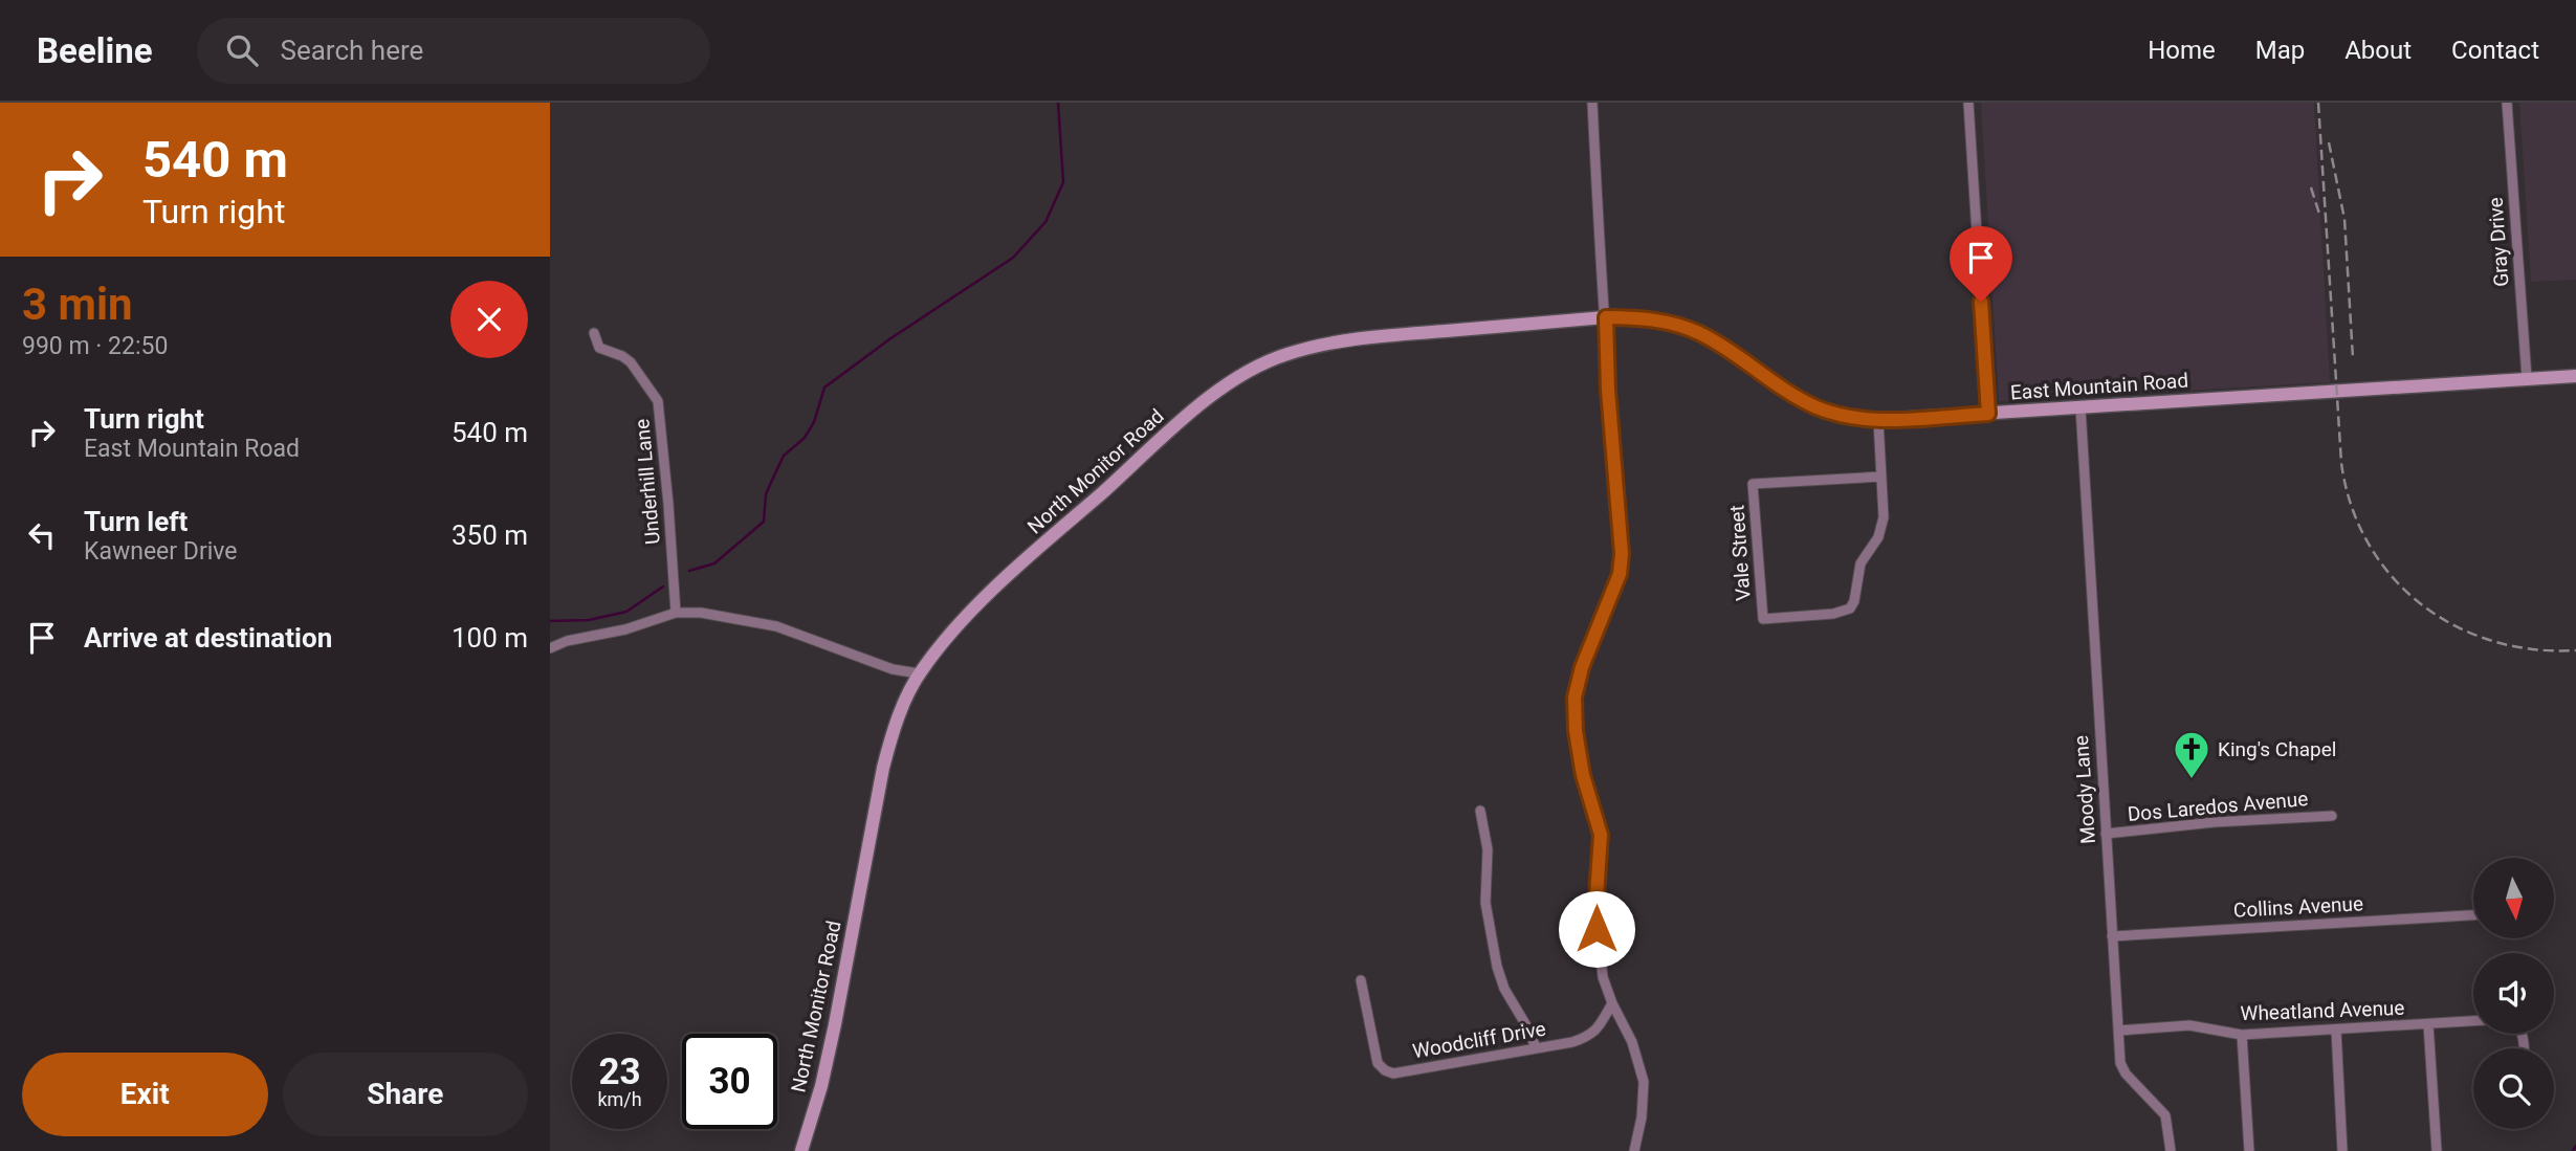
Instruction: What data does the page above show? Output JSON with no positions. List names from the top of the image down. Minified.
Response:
{"streets":{"street":["Gray Drive","East Mountain Road","North Monitor Road","Underhill Lane","Vale Street","Moody Lane","Dos Laredos Avenue","Collins Avenue","Wheatland Avenue","Woodcliff Drive"]},"crossings":[["Gray Drive","East Mountain Road"],["East Mountain Road","North Monitor Road"],["East Mountain Road","Moody Lane"],["Moody Lane","Dos Laredos Avenue"],["Moody Lane","Collins Avenue"],["Moody Lane","Wheatland Avenue"]],"places":{"church":["King's Chapel"]},"north":"bottom","page":{"header":"Beeline","search":"Search here","nav":["Home","Map","About","Contact"],"turn":["540 m","Turn right"],"heading":["3 min","990 m · 22:50"],"list":[{"name":"Turn right","note":"East Mountain Road","value":"540 m"},{"name":"Turn left","note":"Kawneer Drive","value":"350 m"},{"name":"Arrive at destination","value":"100 m"}],"speed":"23 km/h","limit":"30","buttons":["Exit","Share"]}}
